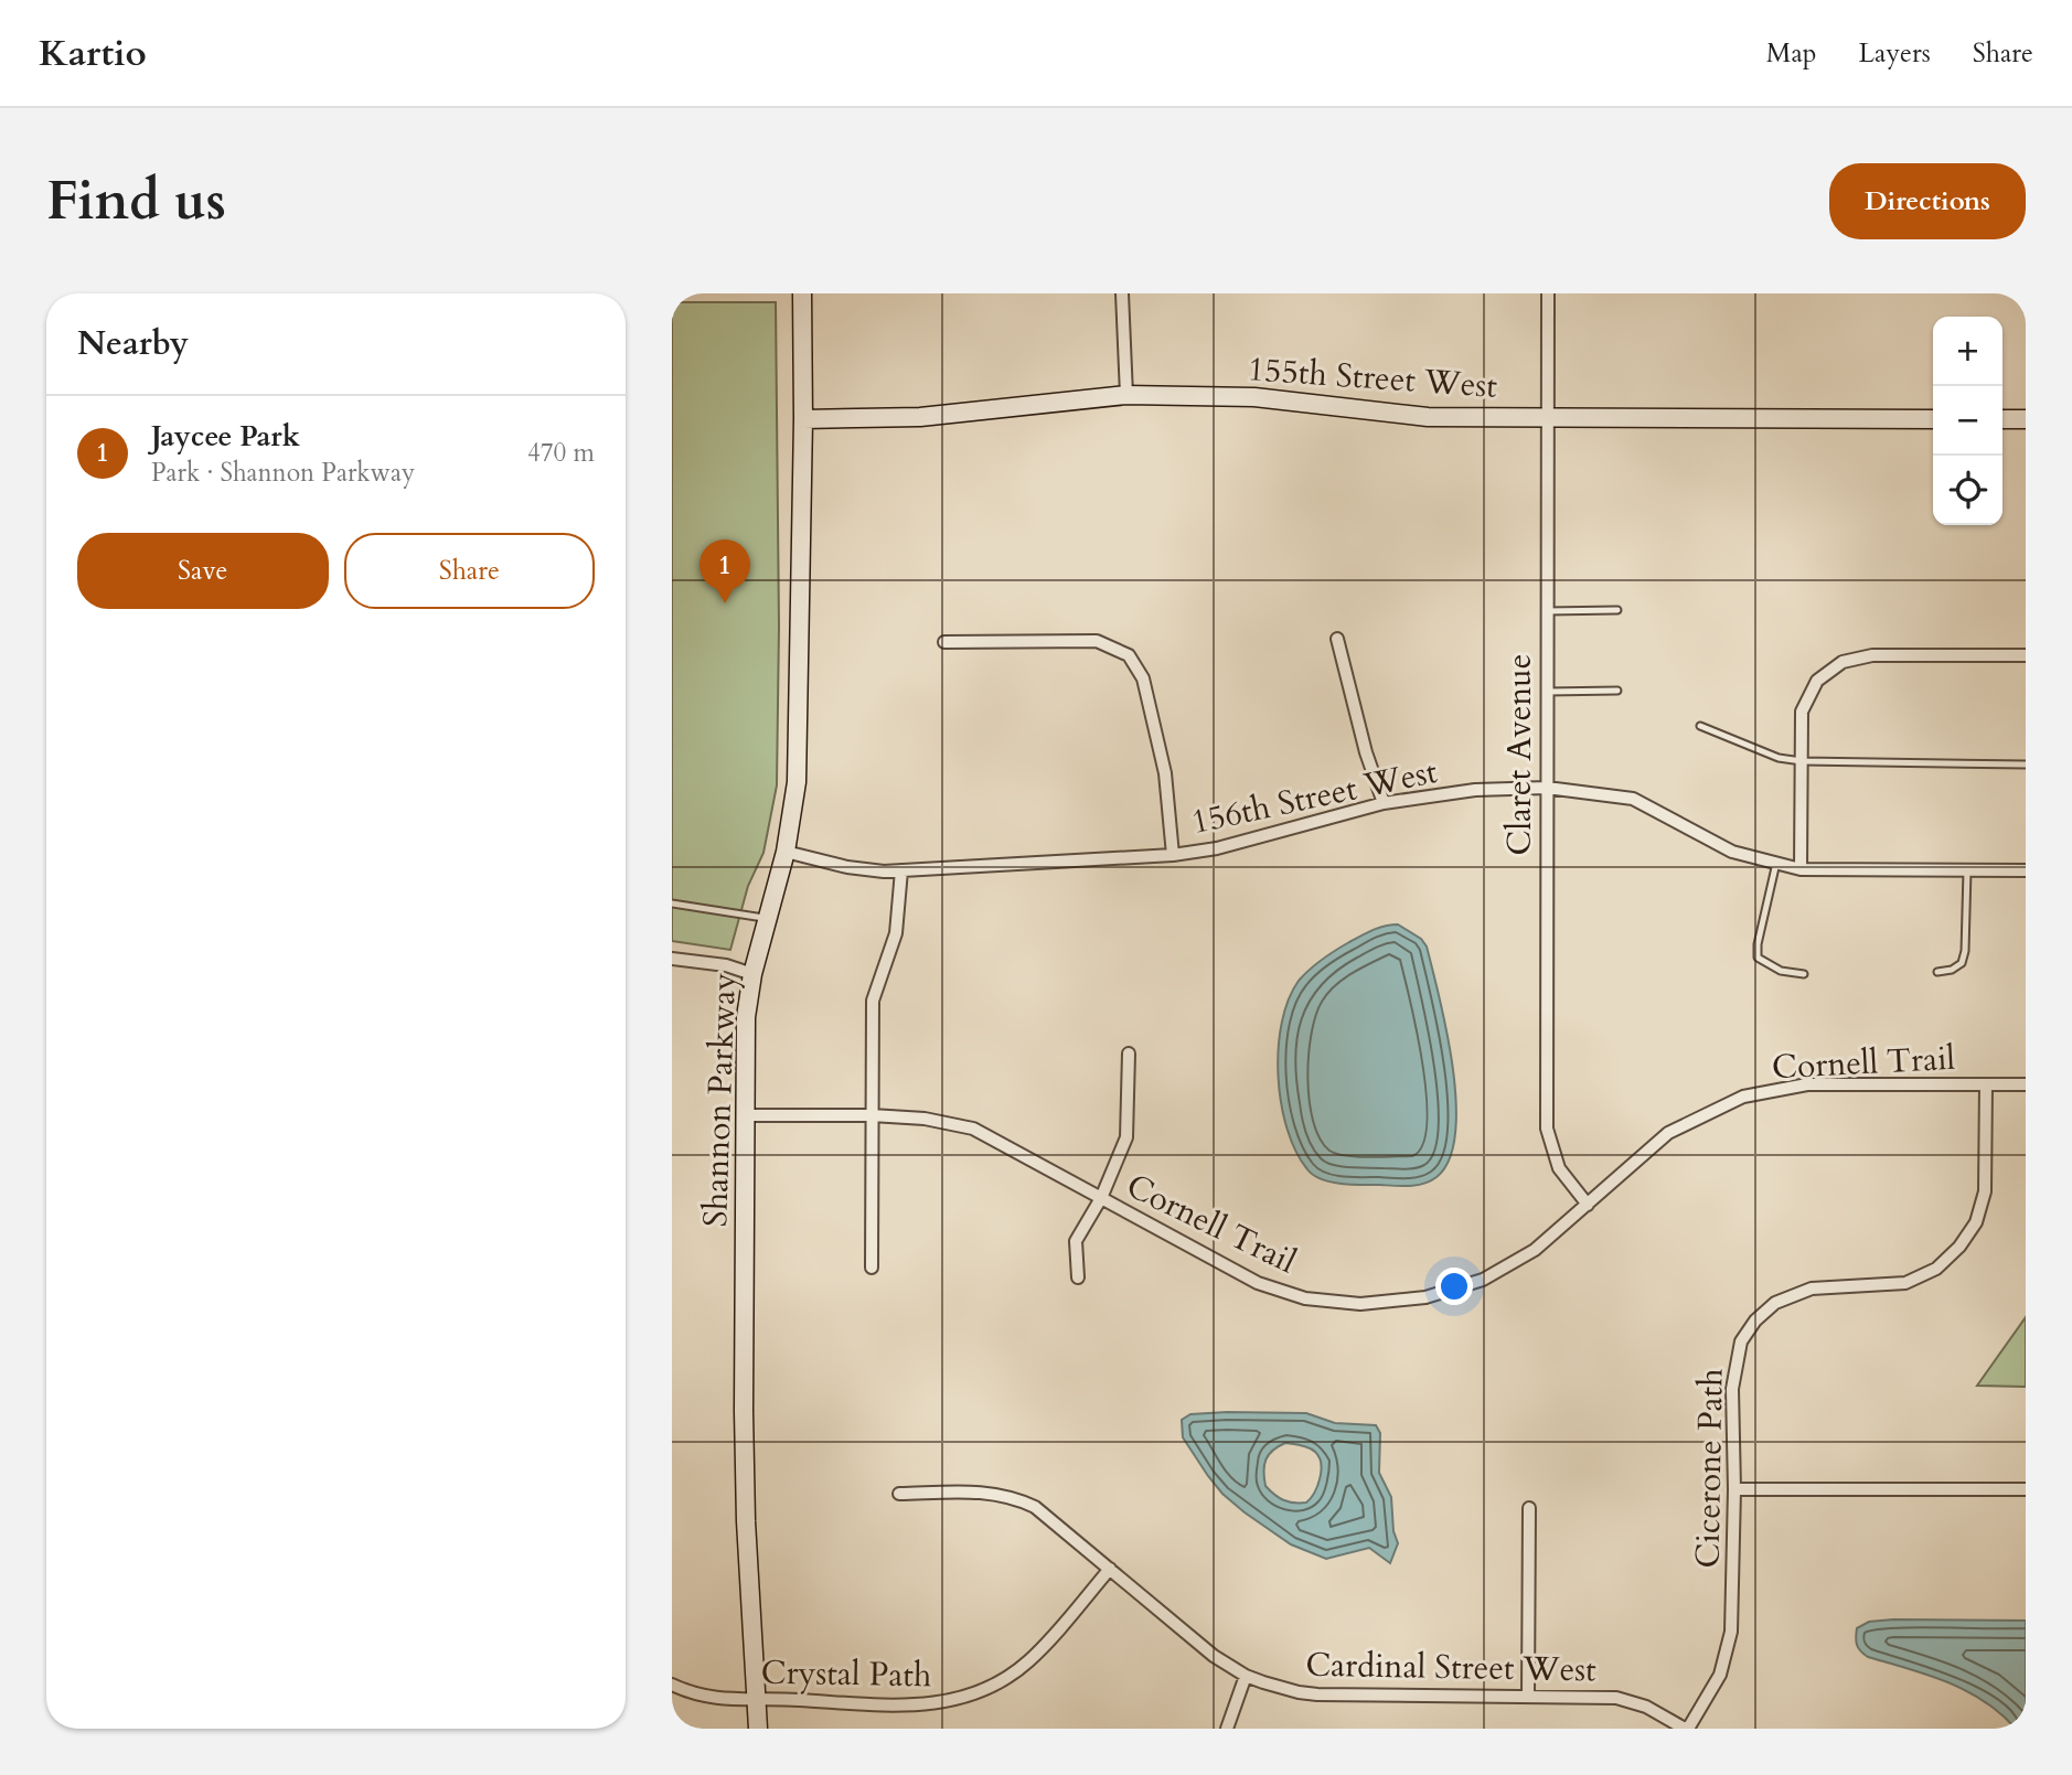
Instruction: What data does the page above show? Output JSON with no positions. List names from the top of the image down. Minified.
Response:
{"streets":{"street":["155th Street West","Claret Avenue","156th Street West","Cornell Trail","Shannon Parkway","Cicerone Path","Cardinal Street West","Crystal Path"]},"crossings":[["155th Street West","Claret Avenue"],["155th Street West","Shannon Parkway"],["Claret Avenue","156th Street West"],["Claret Avenue","Cornell Trail"],["156th Street West","Shannon Parkway"],["Cornell Trail","Shannon Parkway"],["Cornell Trail","Cicerone Path"],["Shannon Parkway","Crystal Path"],["Cicerone Path","Cardinal Street West"],["Cardinal Street West","Crystal Path"]],"page":{"header":"Kartio","nav":["Map","Layers","Share"],"buttons":["Directions",["Save","Share"]],"title":"Find us","heading":"Nearby","map_buttons":["+","−"],"list":[{"mark":"1","name":"Jaycee Park","note":"Park · Shannon Parkway","value":"470 m"}],"pins":"1"}}
